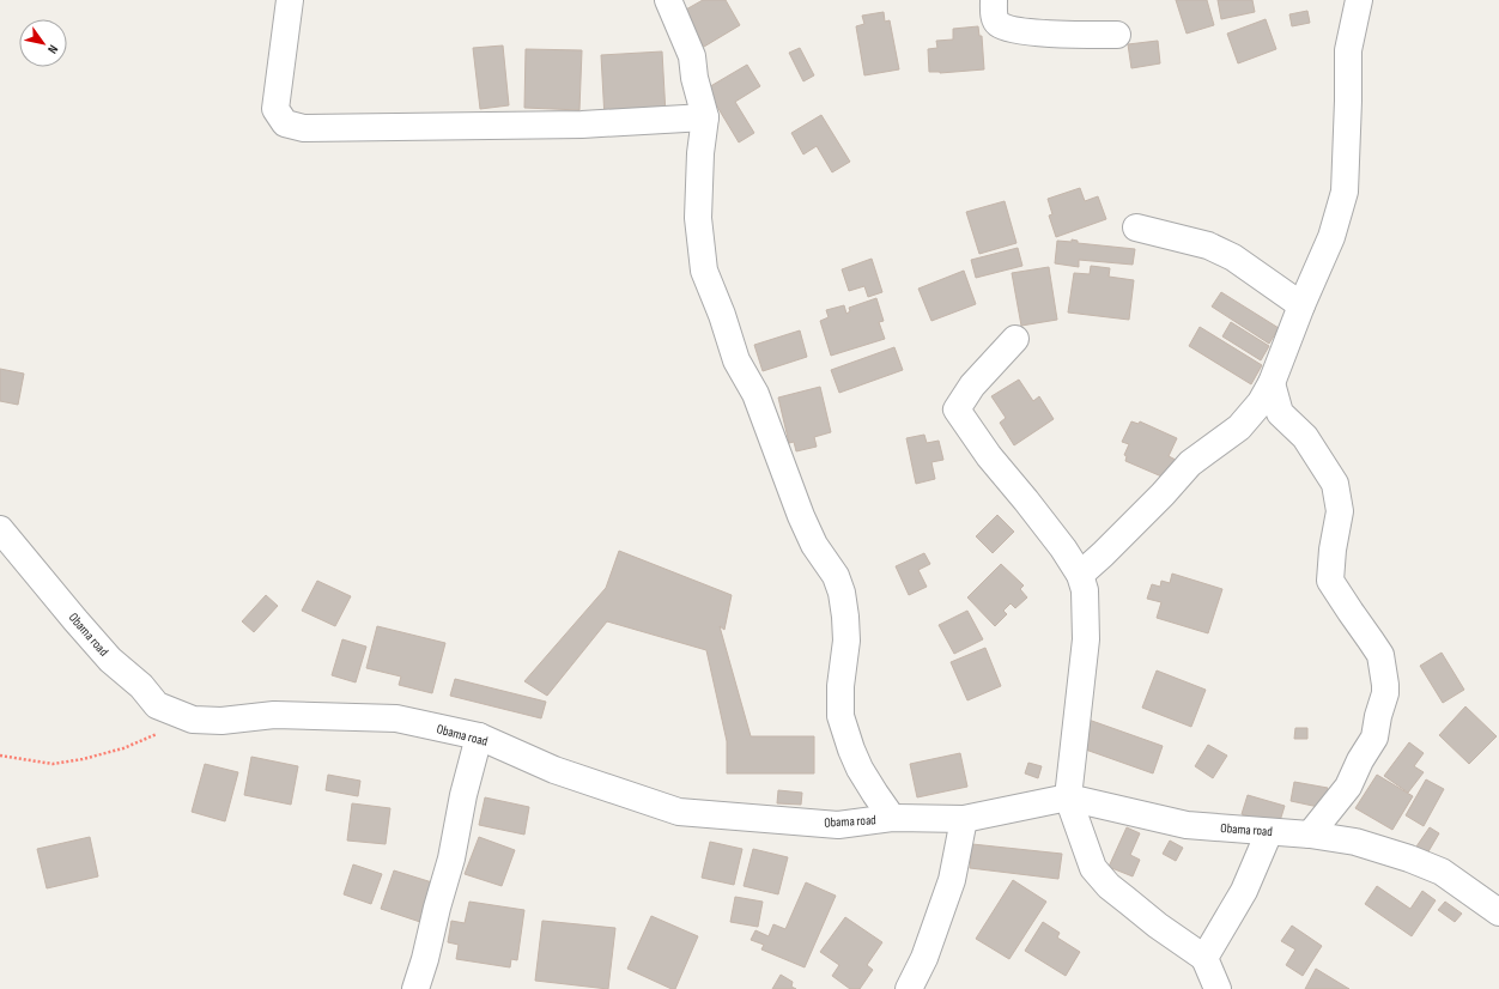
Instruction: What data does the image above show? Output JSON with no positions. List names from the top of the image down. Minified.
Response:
{"streets":{"street":["Obama road"]},"north":"bottom right"}
